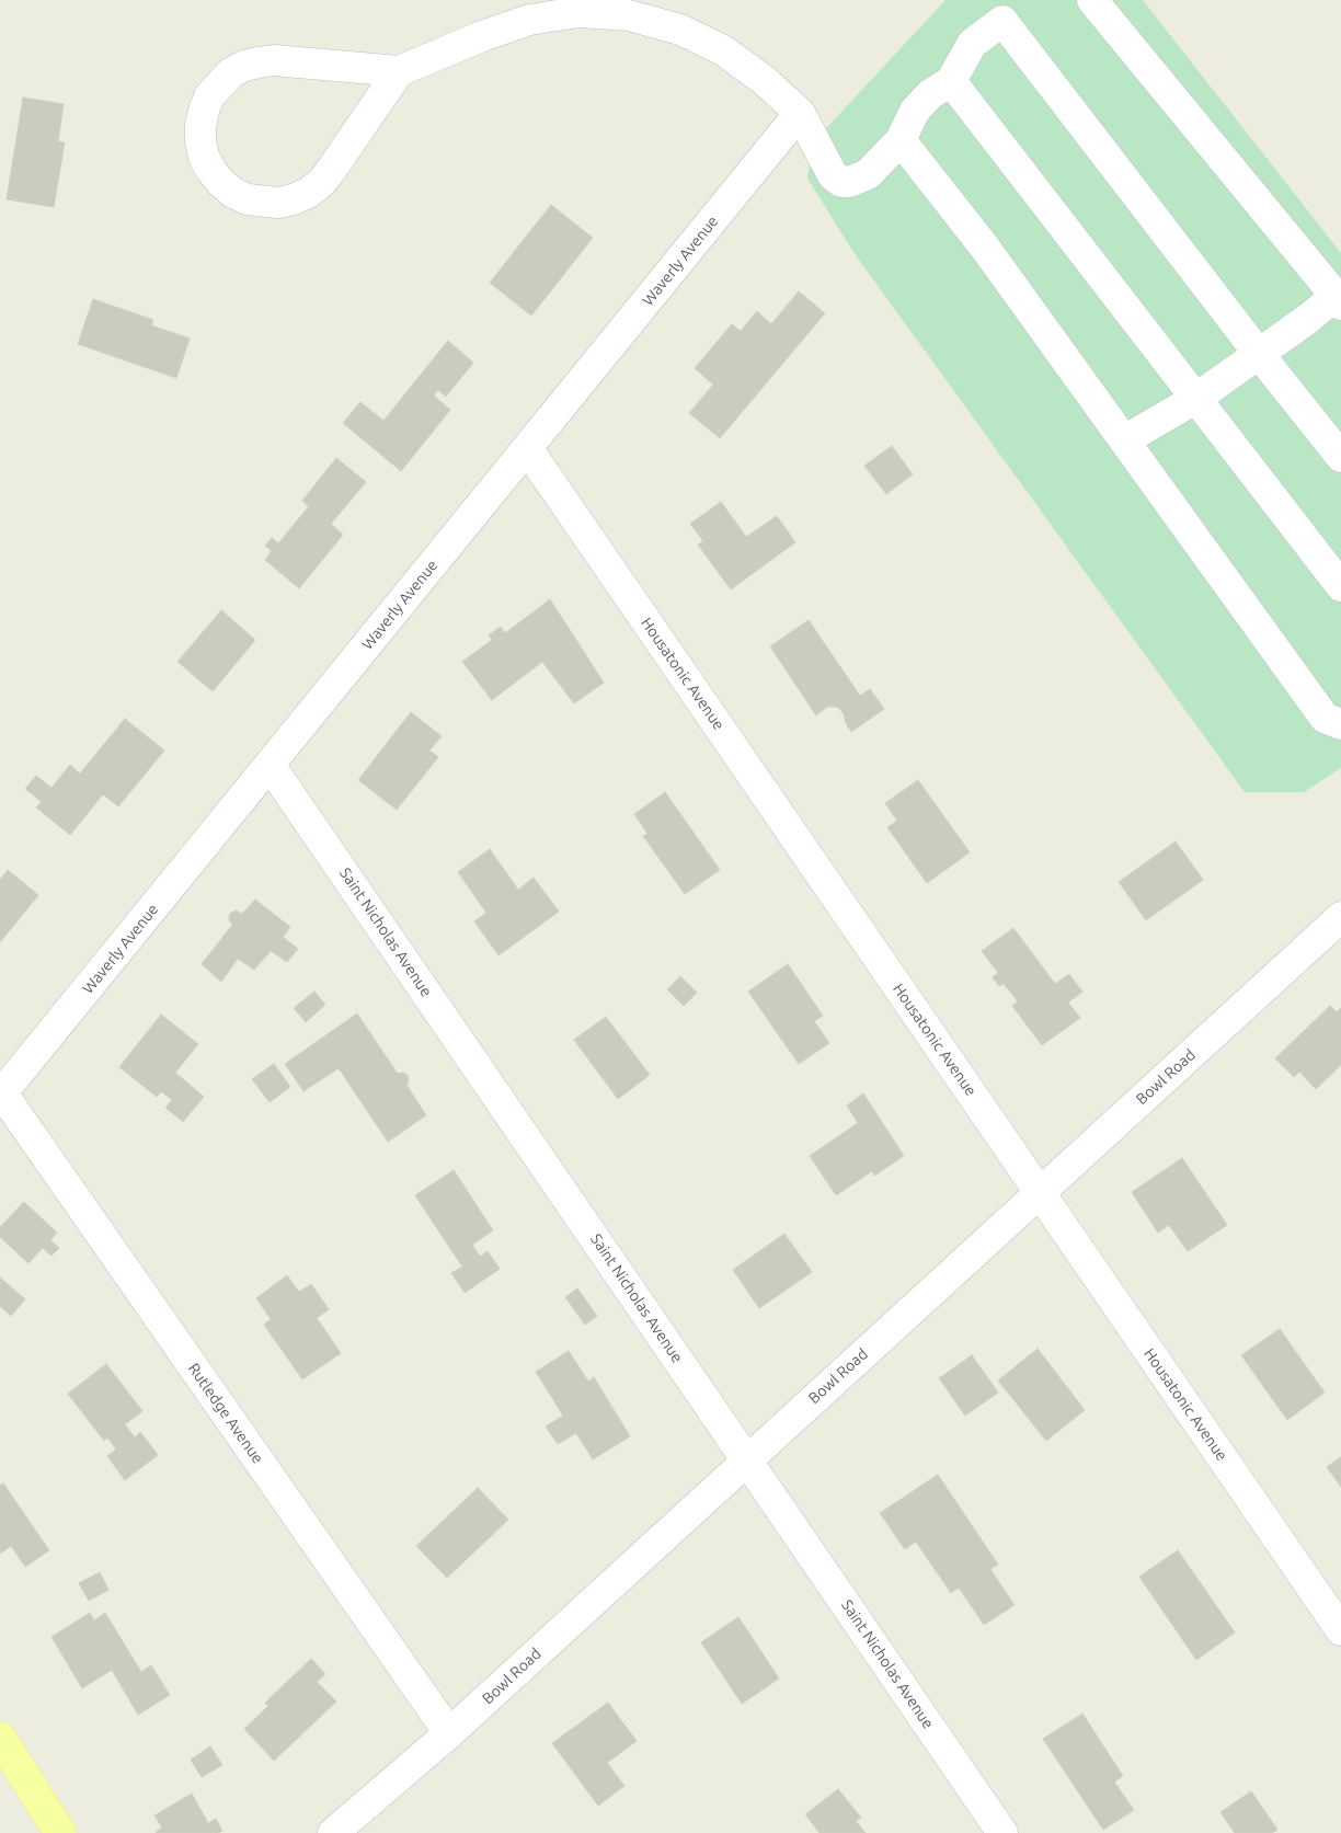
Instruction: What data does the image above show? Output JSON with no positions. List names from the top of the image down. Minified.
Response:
{"streets":{"street":["Waverly Avenue","Housatonic Avenue","Saint Nicholas Avenue","Bowl Road","Rutledge Avenue"]},"crossings":[["Waverly Avenue","Housatonic Avenue"],["Waverly Avenue","Saint Nicholas Avenue"],["Waverly Avenue","Rutledge Avenue"],["Housatonic Avenue","Bowl Road"],["Saint Nicholas Avenue","Bowl Road"],["Bowl Road","Rutledge Avenue"]]}
